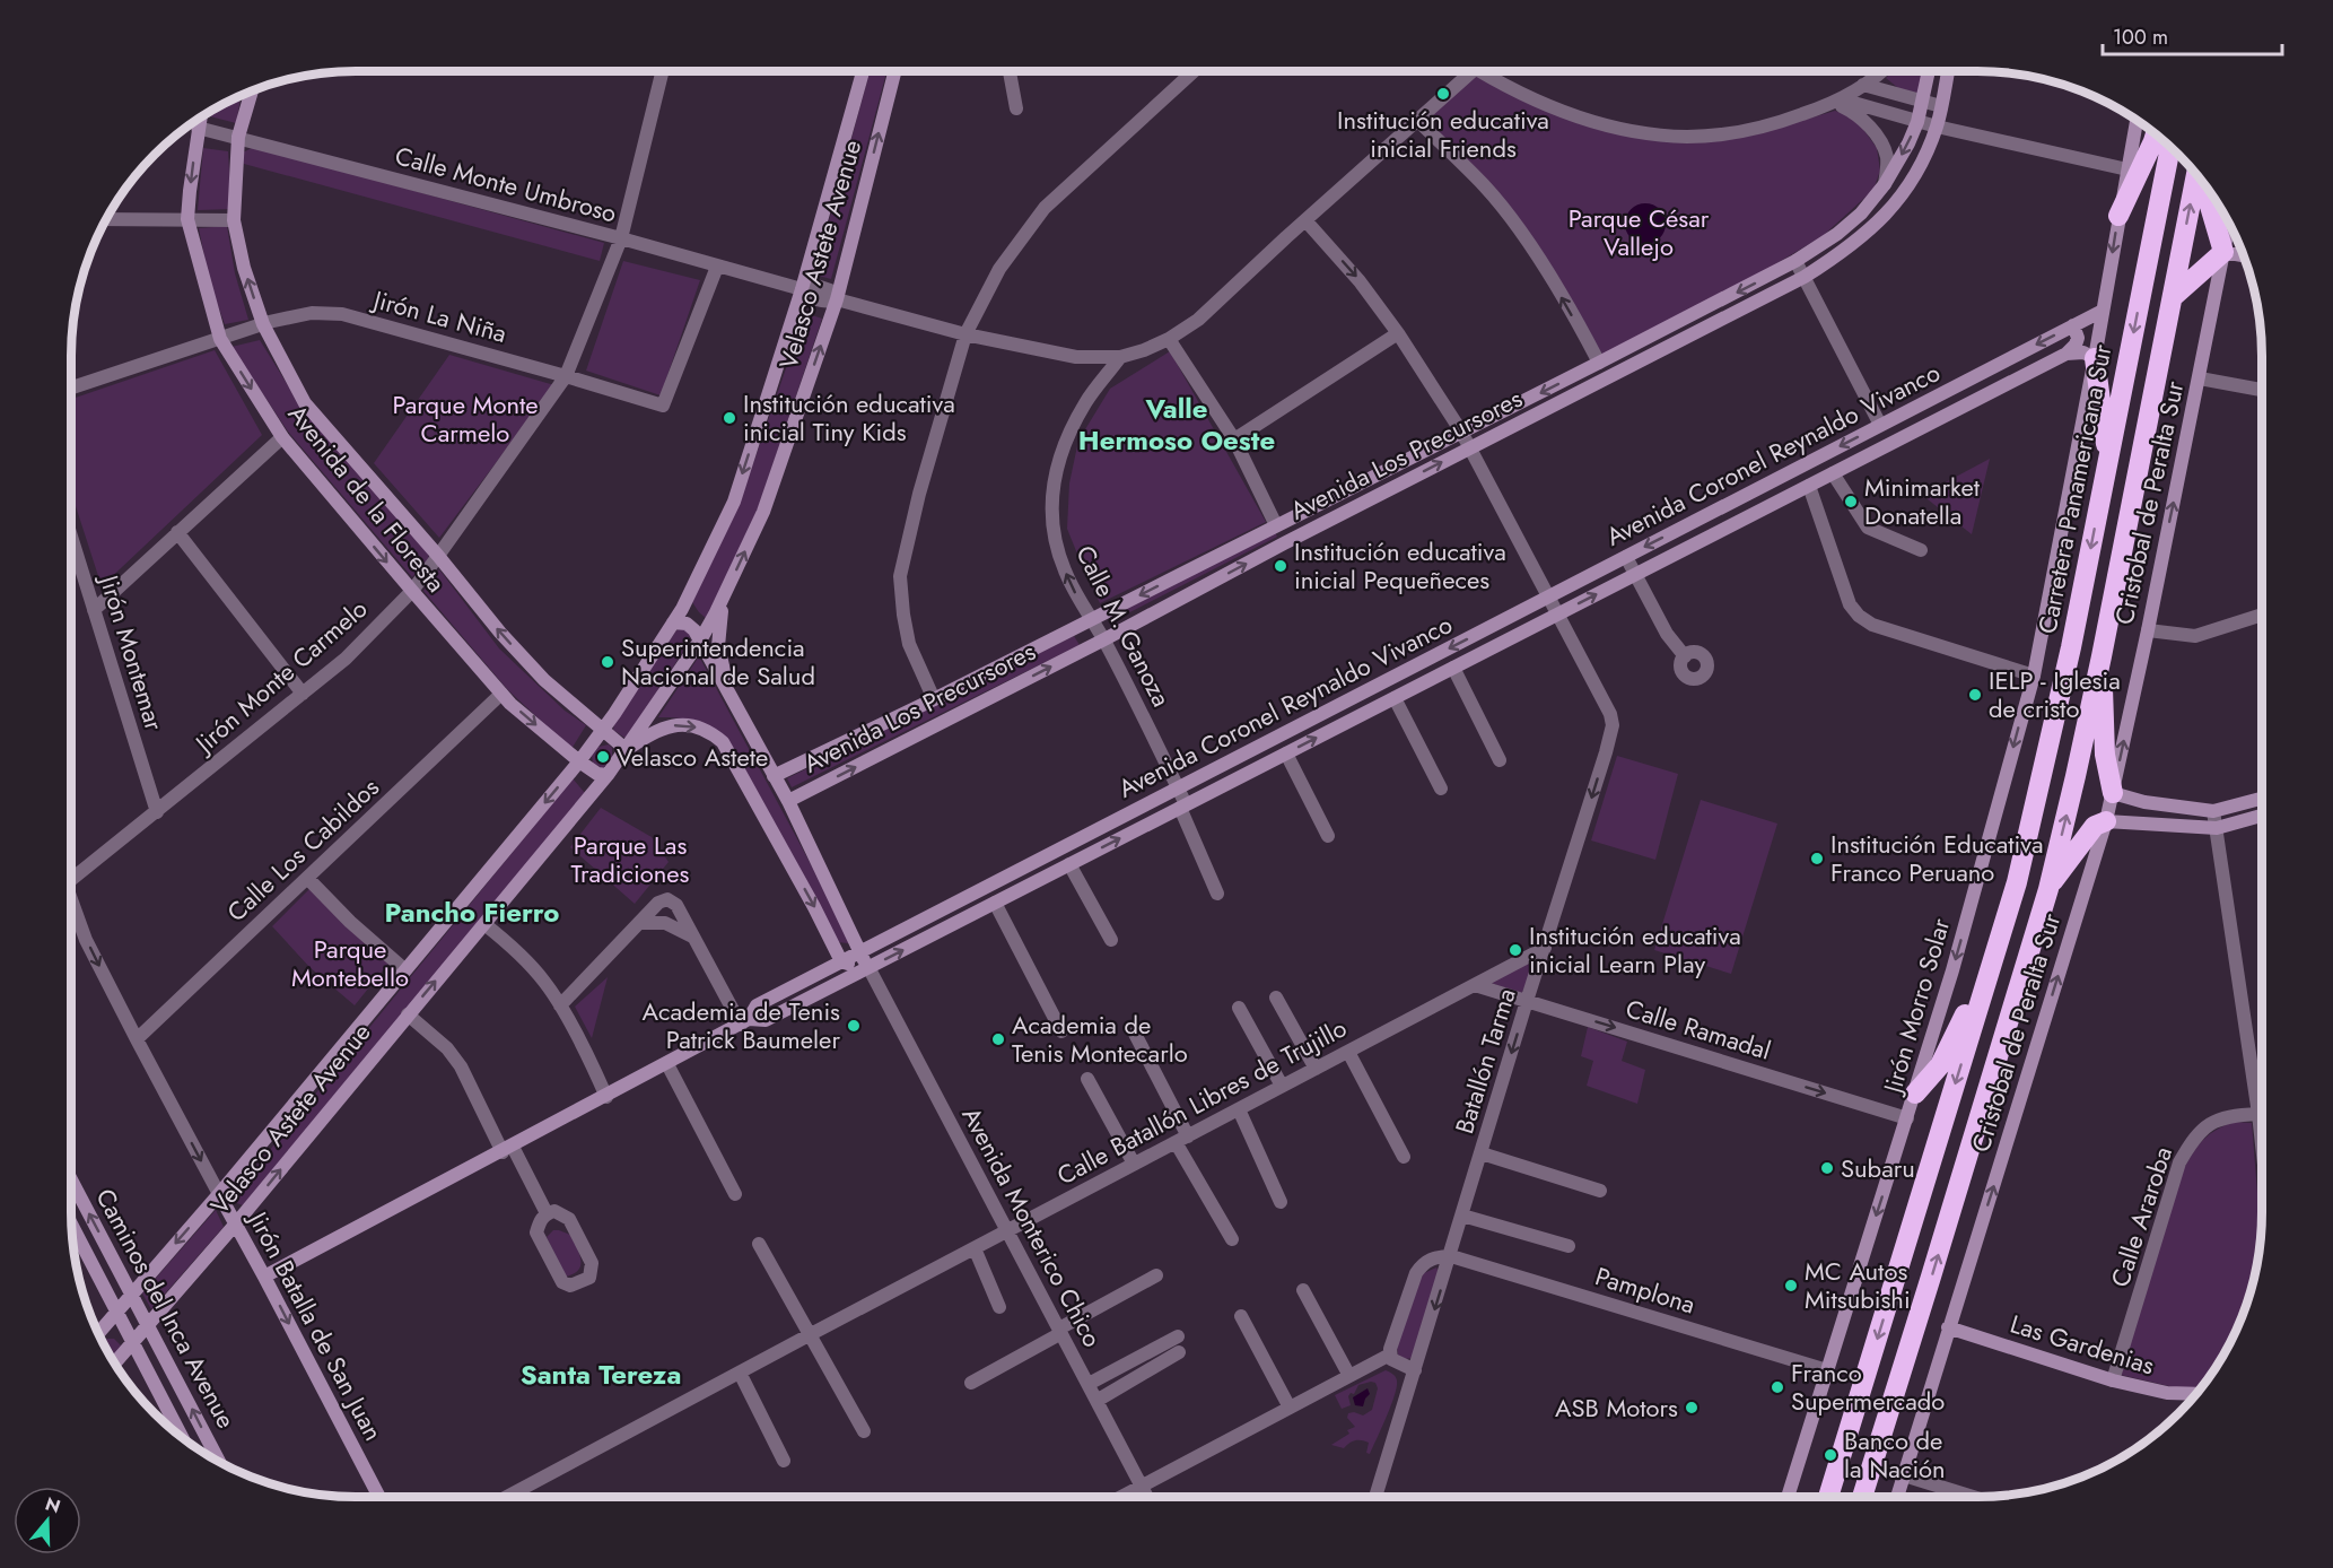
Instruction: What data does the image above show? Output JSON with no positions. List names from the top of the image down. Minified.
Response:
{"streets":{"highway":["Carretera Panamericana Sur"],"street":["Calle Monte Umbroso","Velasco Astete Avenue","Jirón La Niña","Avenida Los Precursores","Avenida Coronel Reynaldo Vivanco","Avenida de la Floresta","Cristobal de Peralta Sur","Calle M. Ganoza","Jirón Montemar","Jirón Monte Carmelo","Calle Los Cabildos","Jirón Morro Solar","Calle Ramadal","Batallón Tarma","Calle Batallón Libres de Trujillo","Calle Araroba","Avenida Monterico Chico","Pamplona","Caminos del Inca Avenue","Jirón Batalla de San Juan","Las Gardenias"]},"crossings":[["Calle Monte Umbroso","Velasco Astete Avenue"],["Calle Monte Umbroso","Jirón La Niña"],["Calle Monte Umbroso","Avenida de la Floresta"],["Calle Monte Umbroso","Calle M. Ganoza"],["Calle Monte Umbroso","Jirón Monte Carmelo"],["Velasco Astete Avenue","Avenida de la Floresta"],["Velasco Astete Avenue","Avenida Monterico Chico"],["Velasco Astete Avenue","Caminos del Inca Avenue"],["Velasco Astete Avenue","Jirón Batalla de San Juan"],["Jirón La Niña","Avenida de la Floresta"],["Jirón La Niña","Jirón Monte Carmelo"],["Avenida Los Precursores","Calle M. Ganoza"],["Avenida Los Precursores","Batallón Tarma"],["Avenida Los Precursores","Avenida Monterico Chico"],["Avenida Coronel Reynaldo Vivanco","Calle M. Ganoza"],["Avenida Coronel Reynaldo Vivanco","Jirón Morro Solar"],["Avenida Coronel Reynaldo Vivanco","Batallón Tarma"],["Avenida Coronel Reynaldo Vivanco","Avenida Monterico Chico"],["Avenida Coronel Reynaldo Vivanco","Jirón Batalla de San Juan"],["Avenida de la Floresta","Jirón Monte Carmelo"],["Avenida de la Floresta","Calle Los Cabildos"],["Cristobal de Peralta Sur","Las Gardenias"],["Jirón Montemar","Jirón Monte Carmelo"],["Calle Los Cabildos","Jirón Batalla de San Juan"],["Jirón Morro Solar","Calle Ramadal"],["Jirón Morro Solar","Pamplona"],["Calle Ramadal","Batallón Tarma"],["Calle Ramadal","Calle Batallón Libres de Trujillo"],["Batallón Tarma","Calle Batallón Libres de Trujillo"],["Batallón Tarma","Pamplona"],["Calle Batallón Libres de Trujillo","Avenida Monterico Chico"],["Calle Araroba","Las Gardenias"]],"one_way":["Cristobal de Peralta Sur","Calle M. Ganoza","Jirón Morro Solar","Calle Ramadal","Batallón Tarma","Jirón Batalla de San Juan"],"districts":["Valle Hermoso Oeste","Pancho Fierro","Santa Tereza"],"parks":["Parque César Vallejo","Parque Monte Carmelo","Parque Las Tradiciones","Parque Montebello"],"places":["Institución educativa inicial Friends","Institución educativa inicial Tiny Kids","Minimarket Donatella","Institución educativa inicial Pequeñeces","Superintendencia Nacional de Salud","IELP - Iglesia de cristo","Velasco Astete","Institución Educativa Franco Peruano","Institución educativa inicial Learn Play","Academia de Tenis Patrick Baumeler","Academia de Tenis Montecarlo","Subaru","MC Autos Mitsubishi","Franco Supermercado","ASB Motors","Banco de la Nación"],"scale_bar":"100 m","north":"top"}
